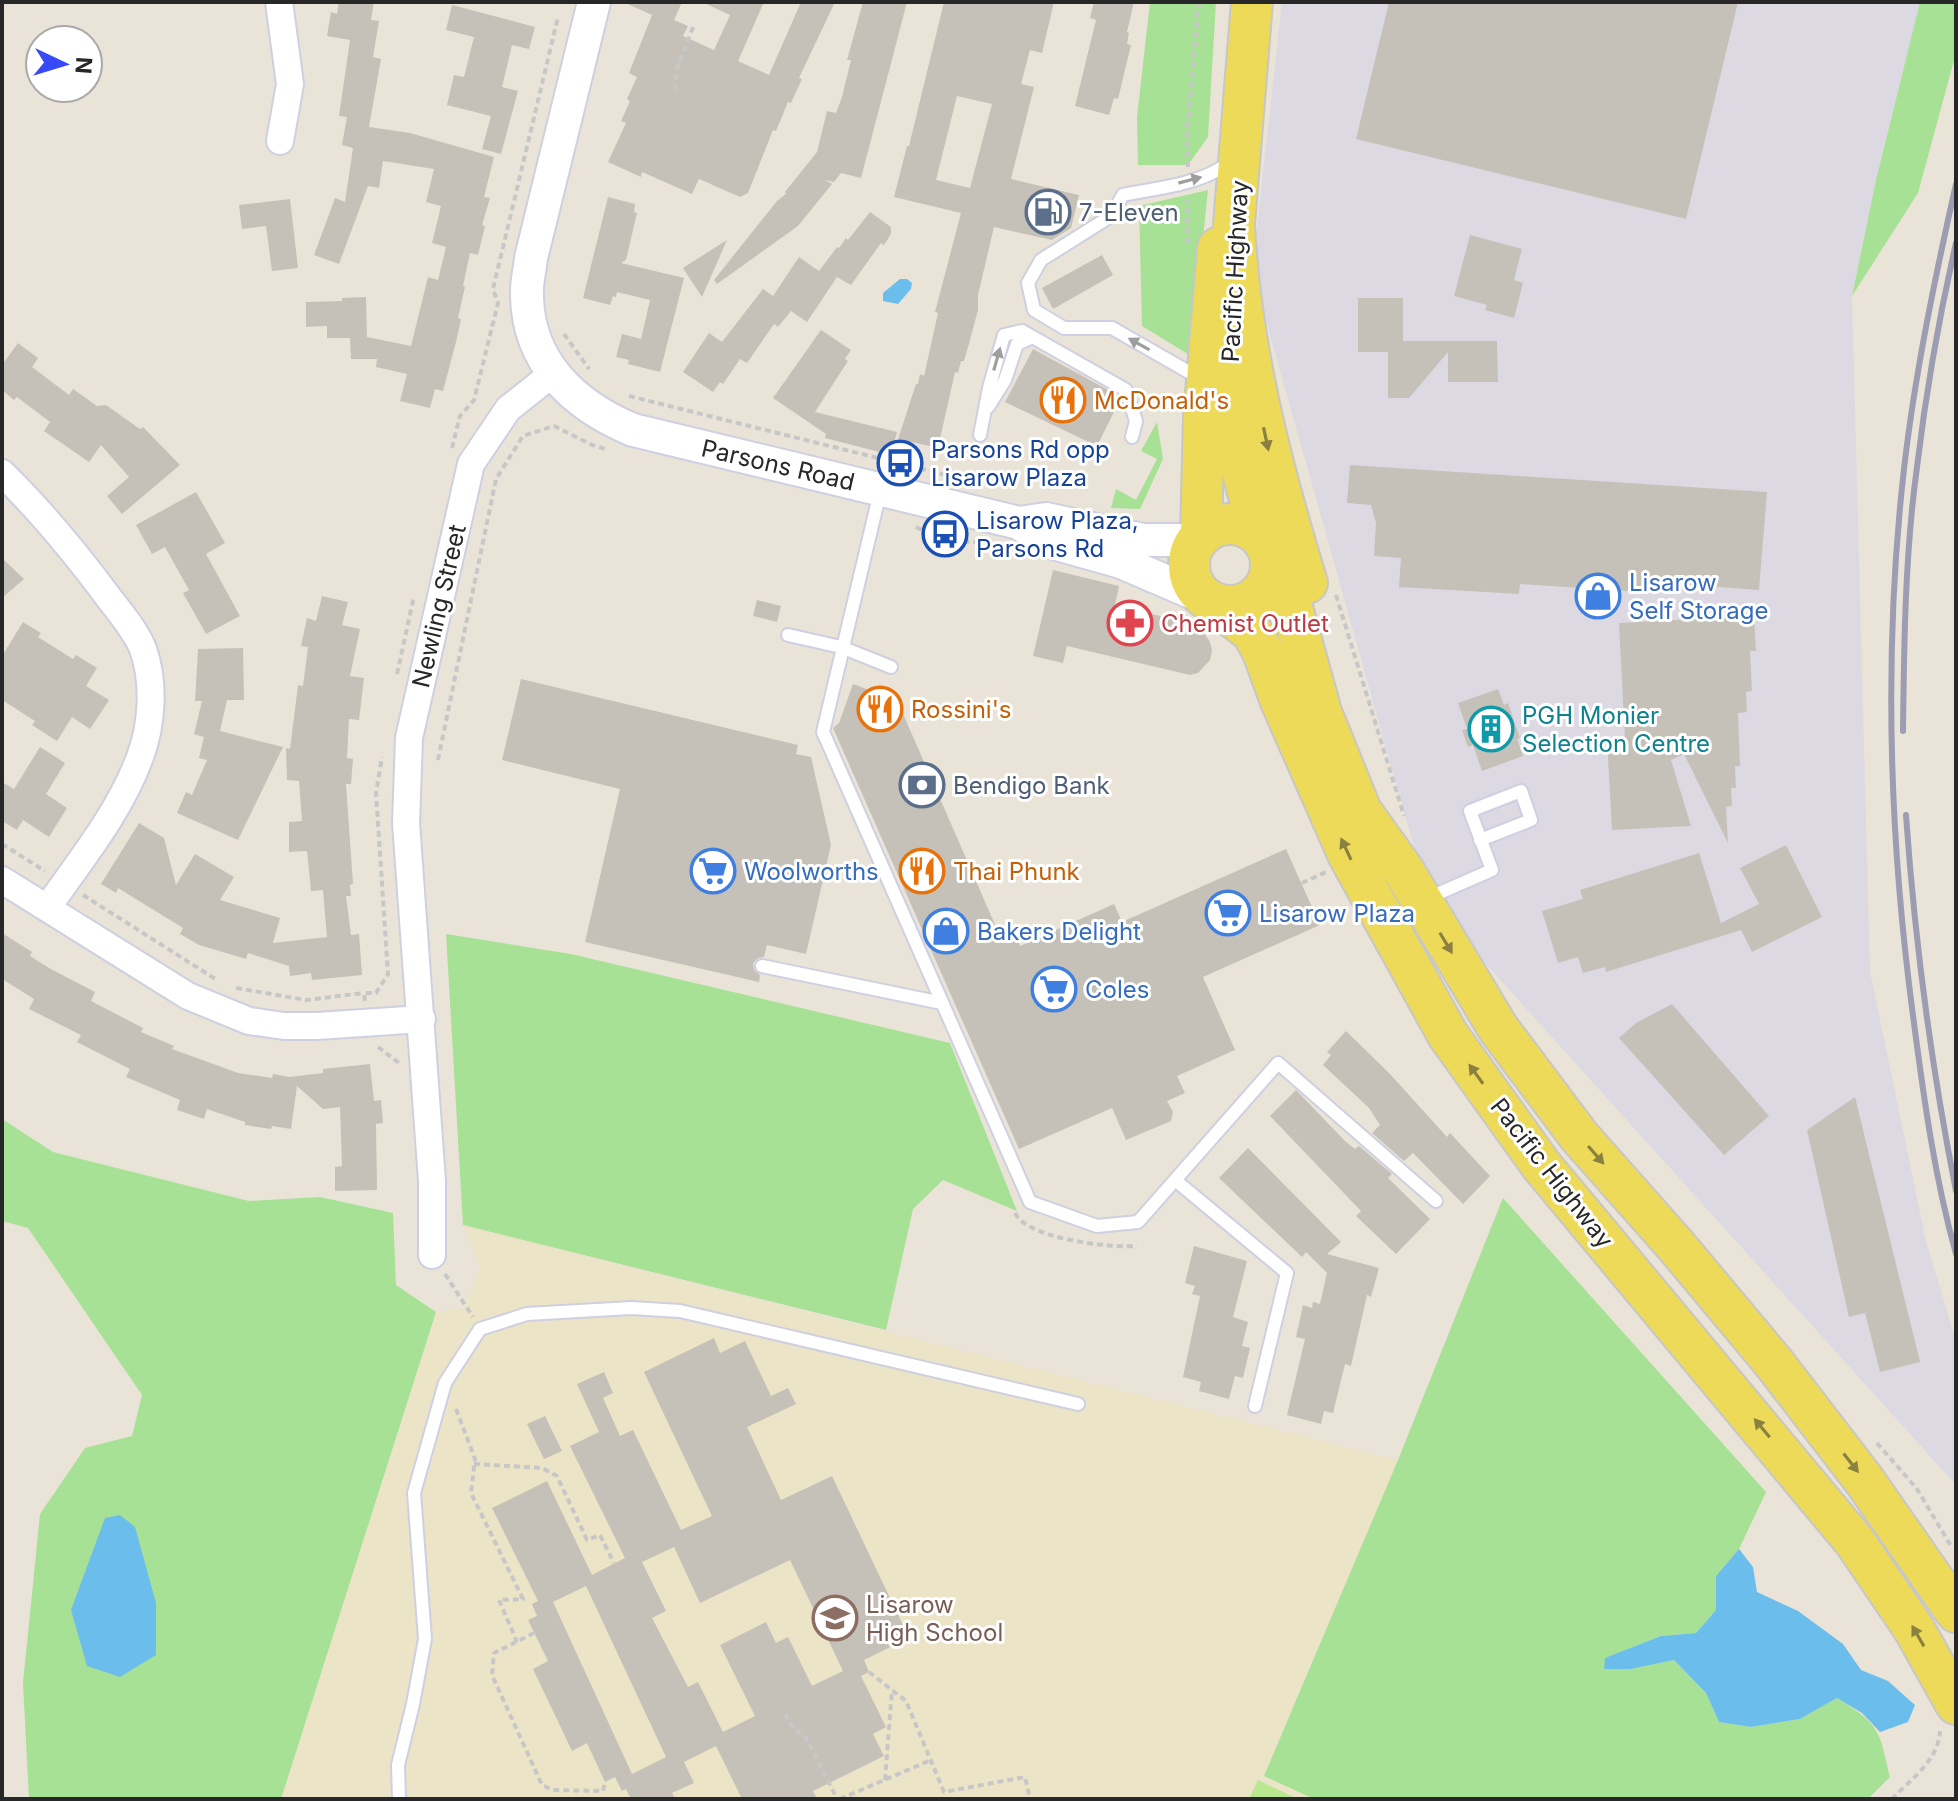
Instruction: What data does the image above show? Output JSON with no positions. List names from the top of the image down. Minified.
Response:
{"streets":{"main road":["Pacific Highway"],"street":["Parsons Road","Newling Street"]},"crossings":[["Pacific Highway","Parsons Road"],["Parsons Road","Newling Street"]],"places":{"fuel station":["7-Eleven"],"restaurant":["McDonald's","Rossini's","Thai Phunk"],"bus stop":["Parsons Rd opp Lisarow Plaza","Lisarow Plaza, Parsons Rd"],"shop":["Lisarow Self Storage","Bakers Delight"],"pharmacy":["Chemist Outlet"],"building":["PGH Monier Selection Centre"],"bank":["Bendigo Bank"],"supermarket":["Woolworths","Lisarow Plaza","Coles"],"school or university":["Lisarow High School"]},"north":"right"}
